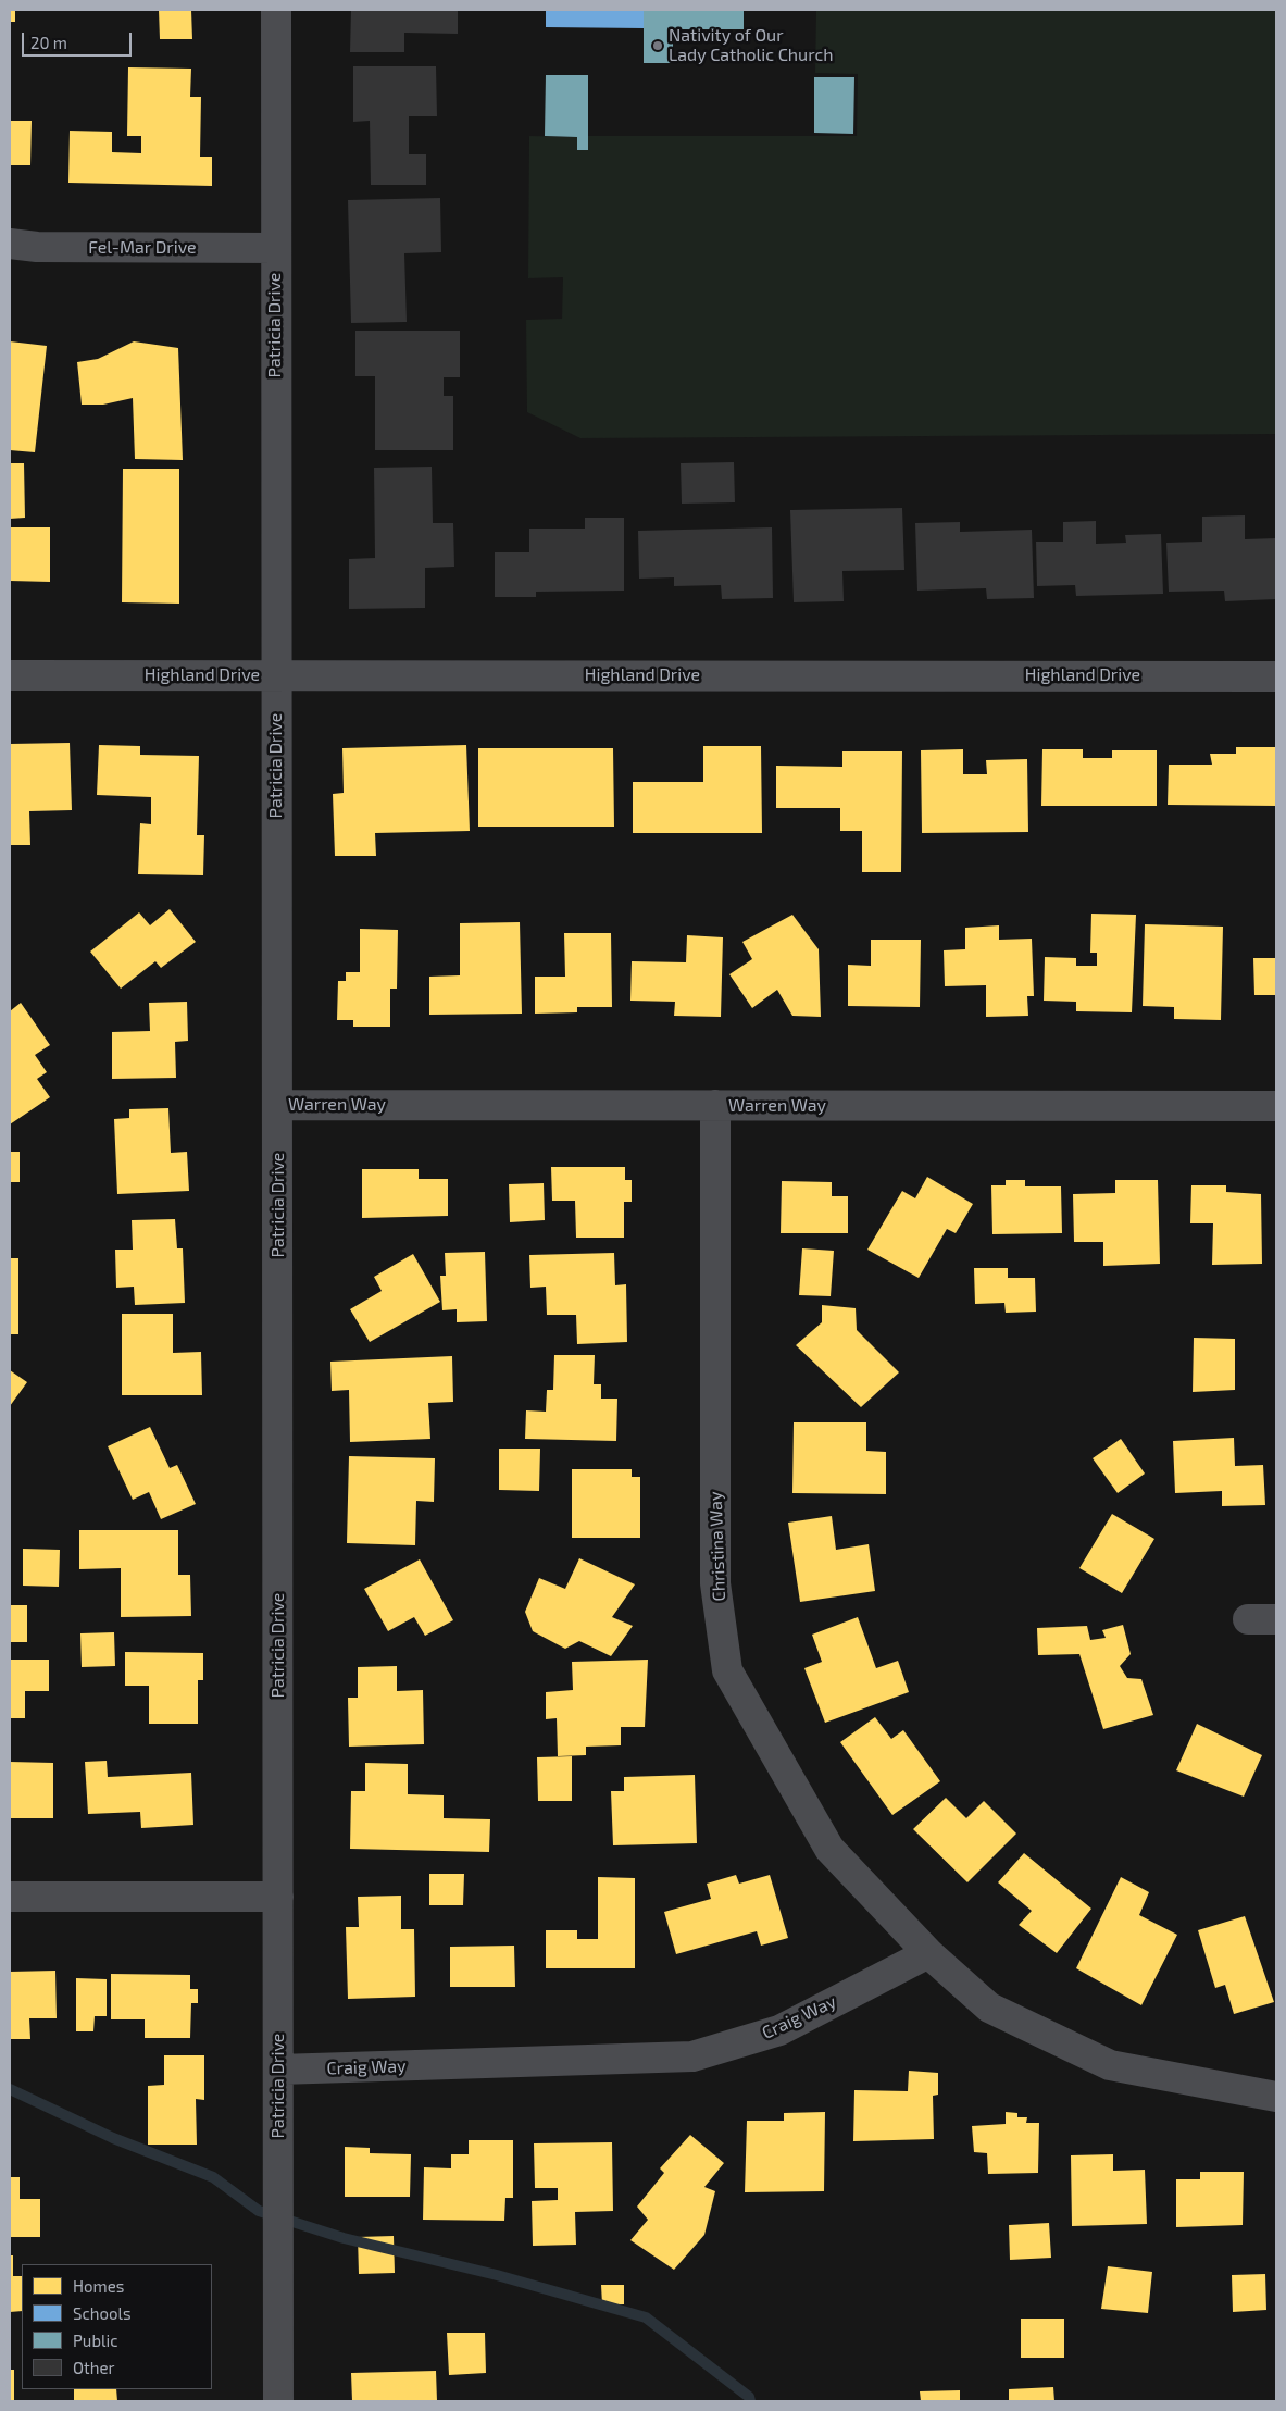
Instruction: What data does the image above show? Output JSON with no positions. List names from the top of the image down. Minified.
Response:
{"streets":{"street":["Fel-Mar Drive","Patricia Drive","Highland Drive","Warren Way","Christina Way","Craig Way"]},"crossings":[["Fel-Mar Drive","Patricia Drive"],["Patricia Drive","Highland Drive"],["Patricia Drive","Warren Way"],["Patricia Drive","Craig Way"],["Warren Way","Christina Way"],["Christina Way","Craig Way"]],"places":["Nativity of Our Lady Catholic Church"],"legend":["Homes","Schools","Public","Other"],"scale_bar":"20 m"}
